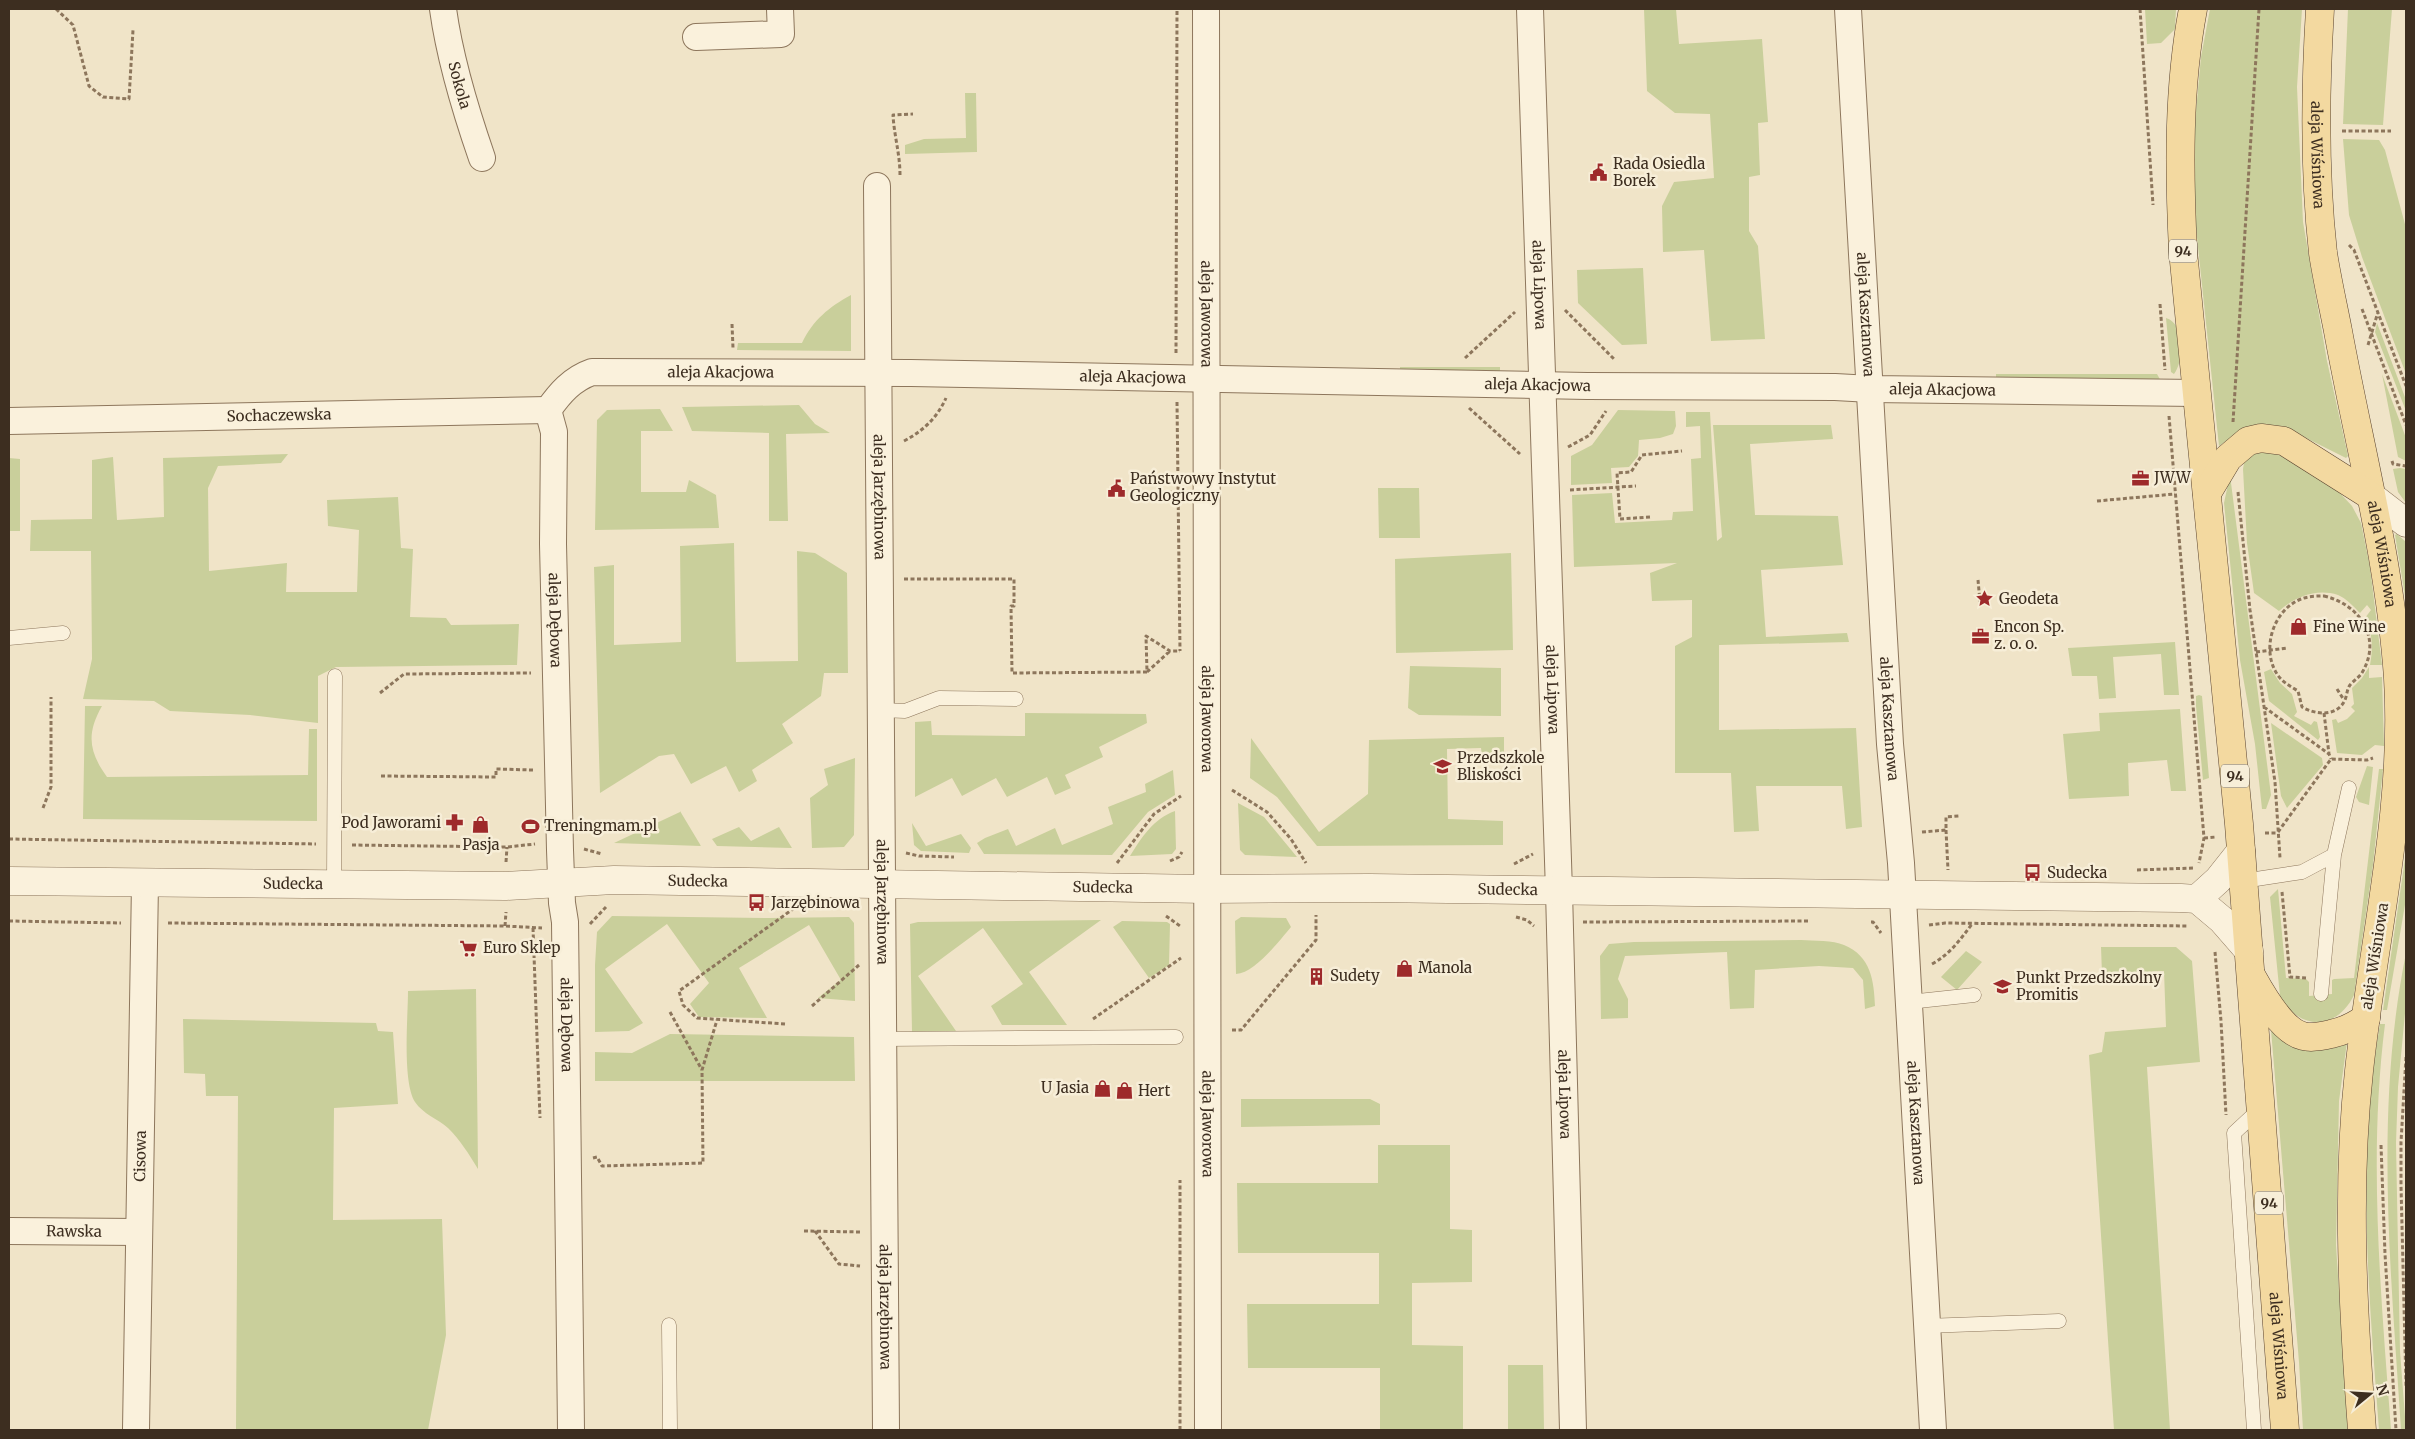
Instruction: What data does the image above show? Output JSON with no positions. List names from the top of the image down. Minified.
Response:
{"streets":{"main road":["aleja Wiśniowa","94"],"street":["Sokola","aleja Lipowa","aleja Jaworowa","aleja Kasztanowa","aleja Akacjowa","Sochaczewska","aleja Jarzębinowa","aleja Dębowa","Sudecka","Cisowa","Rawska"]},"crossings":[["aleja Wiśniowa","aleja Akacjowa"],["aleja Lipowa","aleja Akacjowa"],["aleja Lipowa","Sudecka"],["aleja Jaworowa","aleja Akacjowa"],["aleja Jaworowa","Sudecka"],["aleja Kasztanowa","aleja Akacjowa"],["aleja Kasztanowa","Sudecka"],["aleja Akacjowa","Sochaczewska"],["aleja Akacjowa","aleja Jarzębinowa"],["aleja Akacjowa","aleja Dębowa"],["Sochaczewska","aleja Dębowa"],["aleja Jarzębinowa","Sudecka"],["aleja Dębowa","Sudecka"],["Sudecka","Cisowa"],["Cisowa","Rawska"]],"places":{"public building":["Rada Osiedla Borek","Państwowy Instytut Geologiczny"],"office":["JWW","Encon Sp. z. o. o."],"place":["Geodeta"],"shop":["Fine Wine","Pasja","Manola","U Jasia","Hert"],"school or university":["Przedszkole Bliskości","Punkt Przedszkolny Promitis"],"pharmacy":["Pod Jaworami"],"sports":["Treningmam.pl"],"bus stop":["Sudecka","Jarzębinowa"],"supermarket":["Euro Sklep"],"building":["Sudety"]},"north":"right"}
